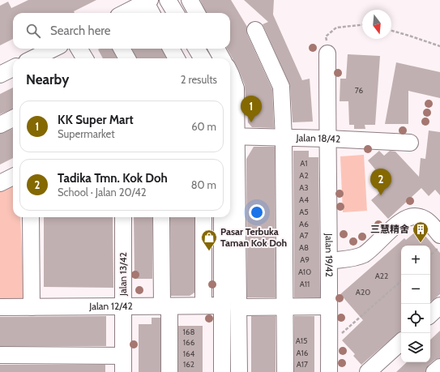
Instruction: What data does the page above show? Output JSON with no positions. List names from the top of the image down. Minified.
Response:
{"streets":{"street":["Jalan 18/42","Jalan 19/42","Jalan 13/42","Jalan 12/42"]},"crossings":[["Jalan 18/42","Jalan 19/42"],["Jalan 13/42","Jalan 12/42"]],"places":{"building":["三慧精舍"],"shop":["Pasar Terbuka Taman Kok Doh"]},"house_numbers":["76","A1","A2","A3","A4","A5","A6","A7","A8","A9","A10","A22","A11","A20","168","A15","166","A16","164","162","A17"],"north":"bottom","page":{"search":"Search here","heading":["Nearby","2 results"],"pins":["1","2"],"list":[{"mark":"1","name":"KK Super Mart","note":"Supermarket","value":"60 m"},{"mark":"2","name":"Tadika Tmn. Kok Doh","note":"School · Jalan 20/42","value":"80 m"}],"map_buttons":["+","−"]}}
